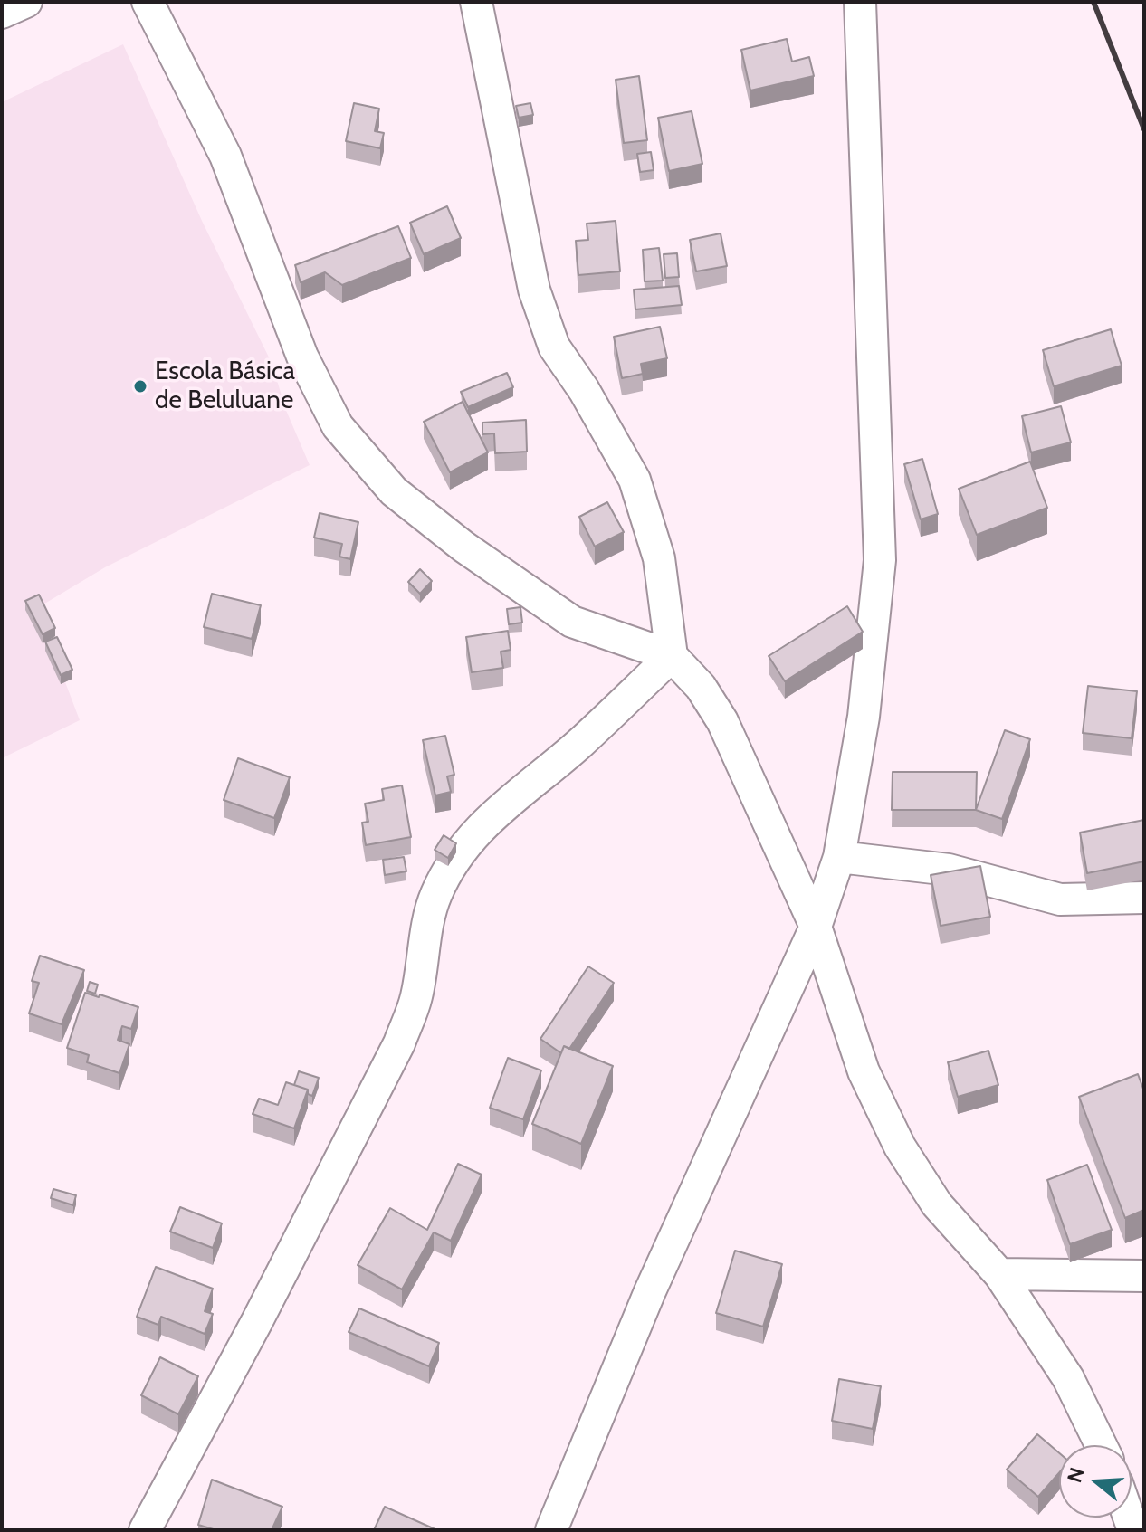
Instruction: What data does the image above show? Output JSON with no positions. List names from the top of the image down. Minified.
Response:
{"places":["Escola Básica de Beluluane"],"north":"left"}
